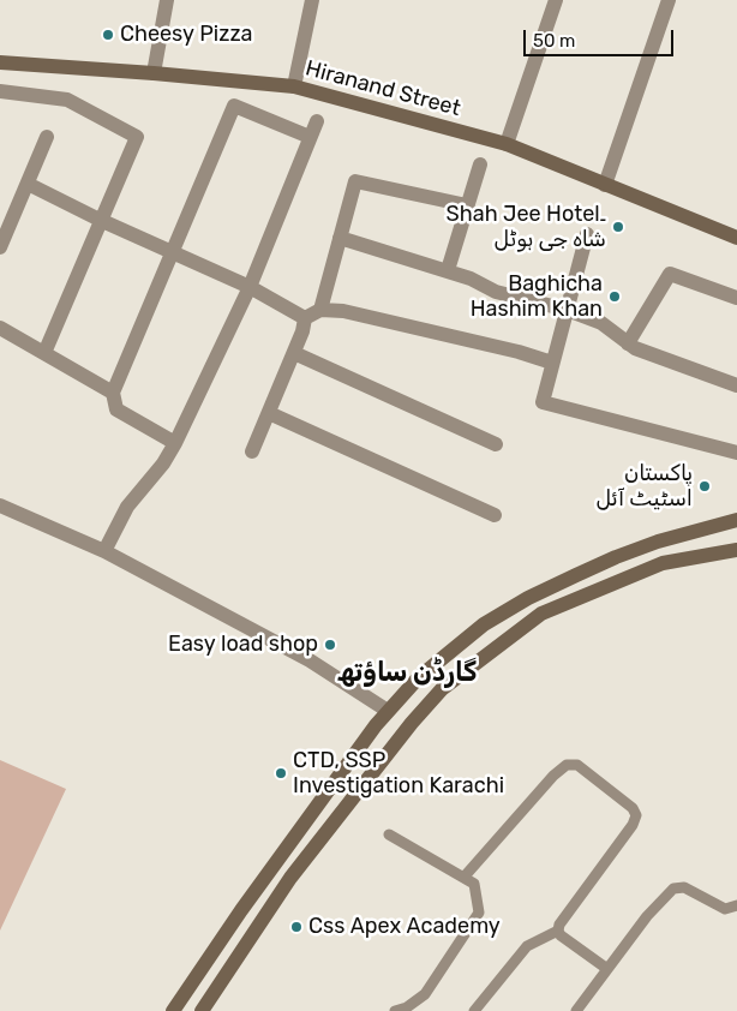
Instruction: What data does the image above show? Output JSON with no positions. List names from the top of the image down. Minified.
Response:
{"streets":{"main road":["Hiranand Street"]},"districts":["گارڈن ساؤتھ"],"places":["Cheesy Pizza","Shah Jee Hotel۔ شاہ جی ہوٹل","Baghicha Hashim Khan","پاکستان اسٹیٹ آئل","Easy load shop","CTD, SSP Investigation Karachi","Css Apex Academy"],"scale_bar":"50 m"}
